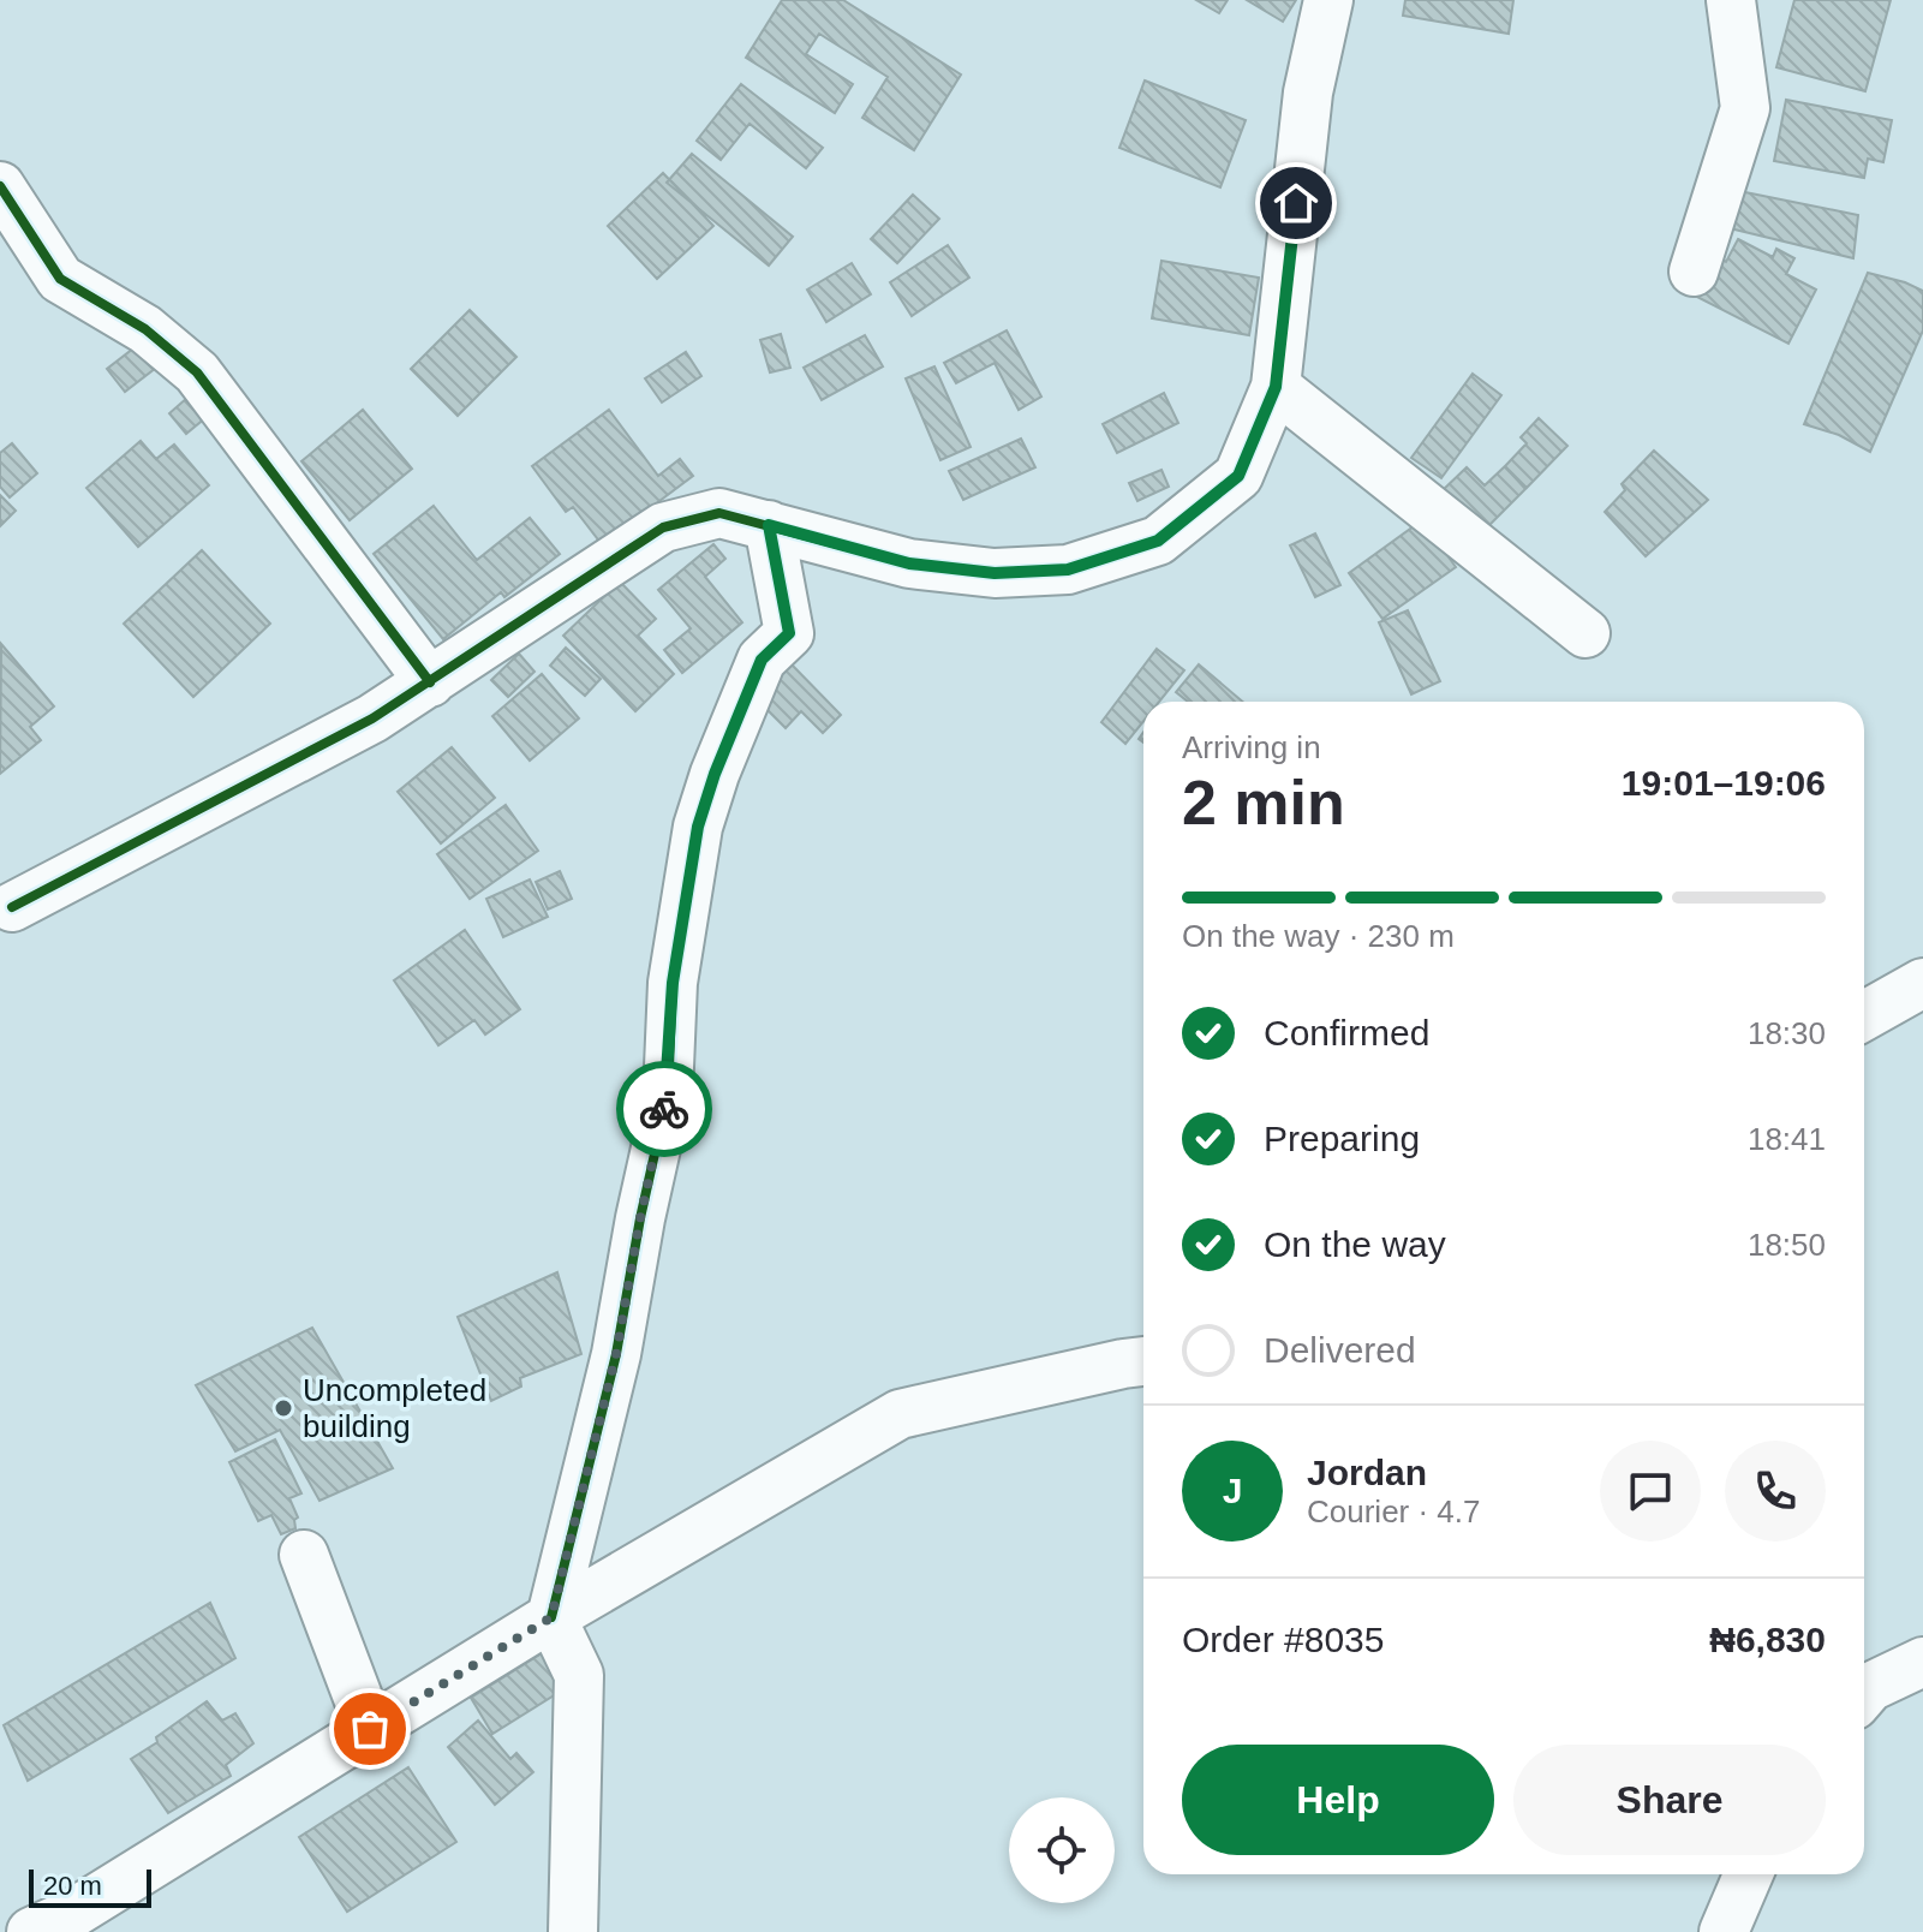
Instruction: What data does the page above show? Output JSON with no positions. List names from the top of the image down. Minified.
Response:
{"places":["Uncompleted building"],"scale_bar":"20 m","page":{"heading":["2 min","Arriving in","19:01–19:06"],"panel":["Jordan","Courier · 4.7","Order #8035","₦6,830"],"bar":"On the way · 230 m","list":[["Confirmed","18:30"],["Preparing","18:41"],["On the way","18:50"],"Delivered"],"round":"J","buttons":["Help","Share"],"scale":"20 m"}}
